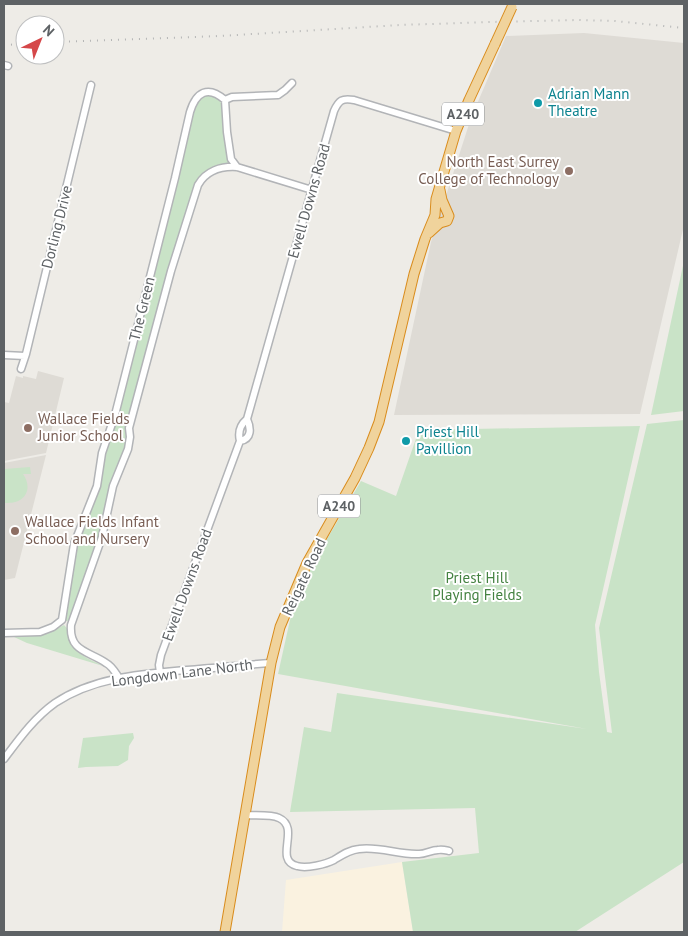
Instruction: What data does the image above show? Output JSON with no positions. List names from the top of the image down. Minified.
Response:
{"streets":{"highway":["A240","Reigate Road"],"street":["Ewell Downs Road","Dorling Drive","The Green","Longdown Lane North"]},"crossings":[["A240","Ewell Downs Road"],["A240","Reigate Road"],["Ewell Downs Road","The Green"],["Ewell Downs Road","Longdown Lane North"],["Reigate Road","Longdown Lane North"]],"parks":["Priest Hill Playing Fields"],"places":["Adrian Mann Theatre","North East Surrey College of Technology","Wallace Fields Junior School","Priest Hill Pavillion","Wallace Fields Infant School and Nursery"],"north":"top right"}
